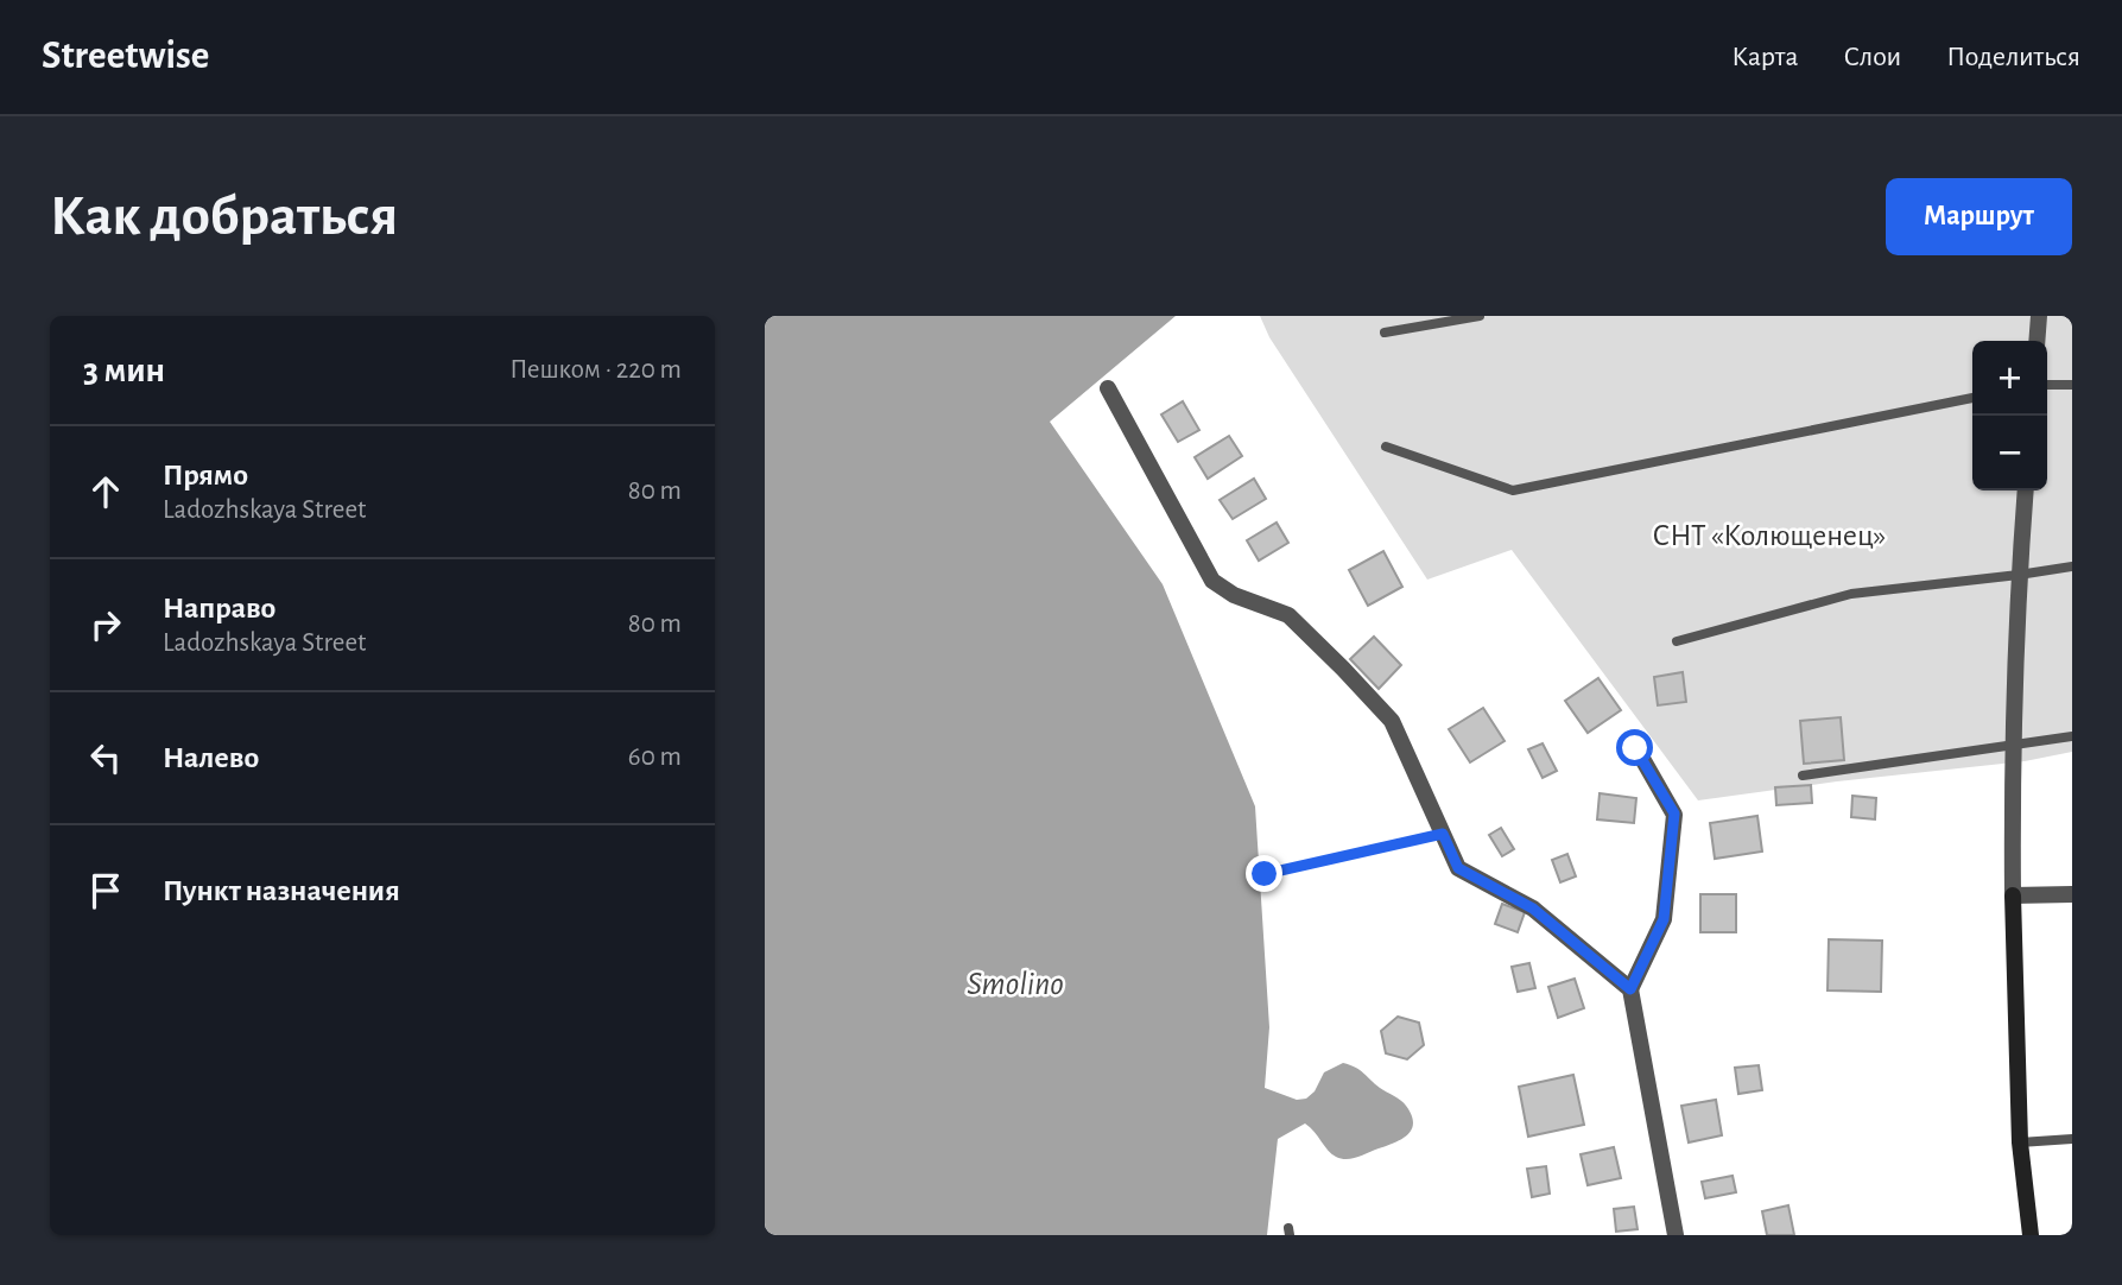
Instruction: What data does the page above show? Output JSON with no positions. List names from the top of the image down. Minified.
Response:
{"water":["Smolino"],"parks":["СНТ «Колющенец»"],"page":{"header":"Streetwise","nav":["Карта","Слои","Поделиться"],"buttons":"Маршрут","title":"Как добраться","heading":["3 мин","Пешком · 220 m"],"map_buttons":["+","−"],"list":[["Прямо","Ladozhskaya Street","80 m"],["Направо","Ladozhskaya Street","80 m"],["Налево","60 m"],"Пункт назначения"]}}
